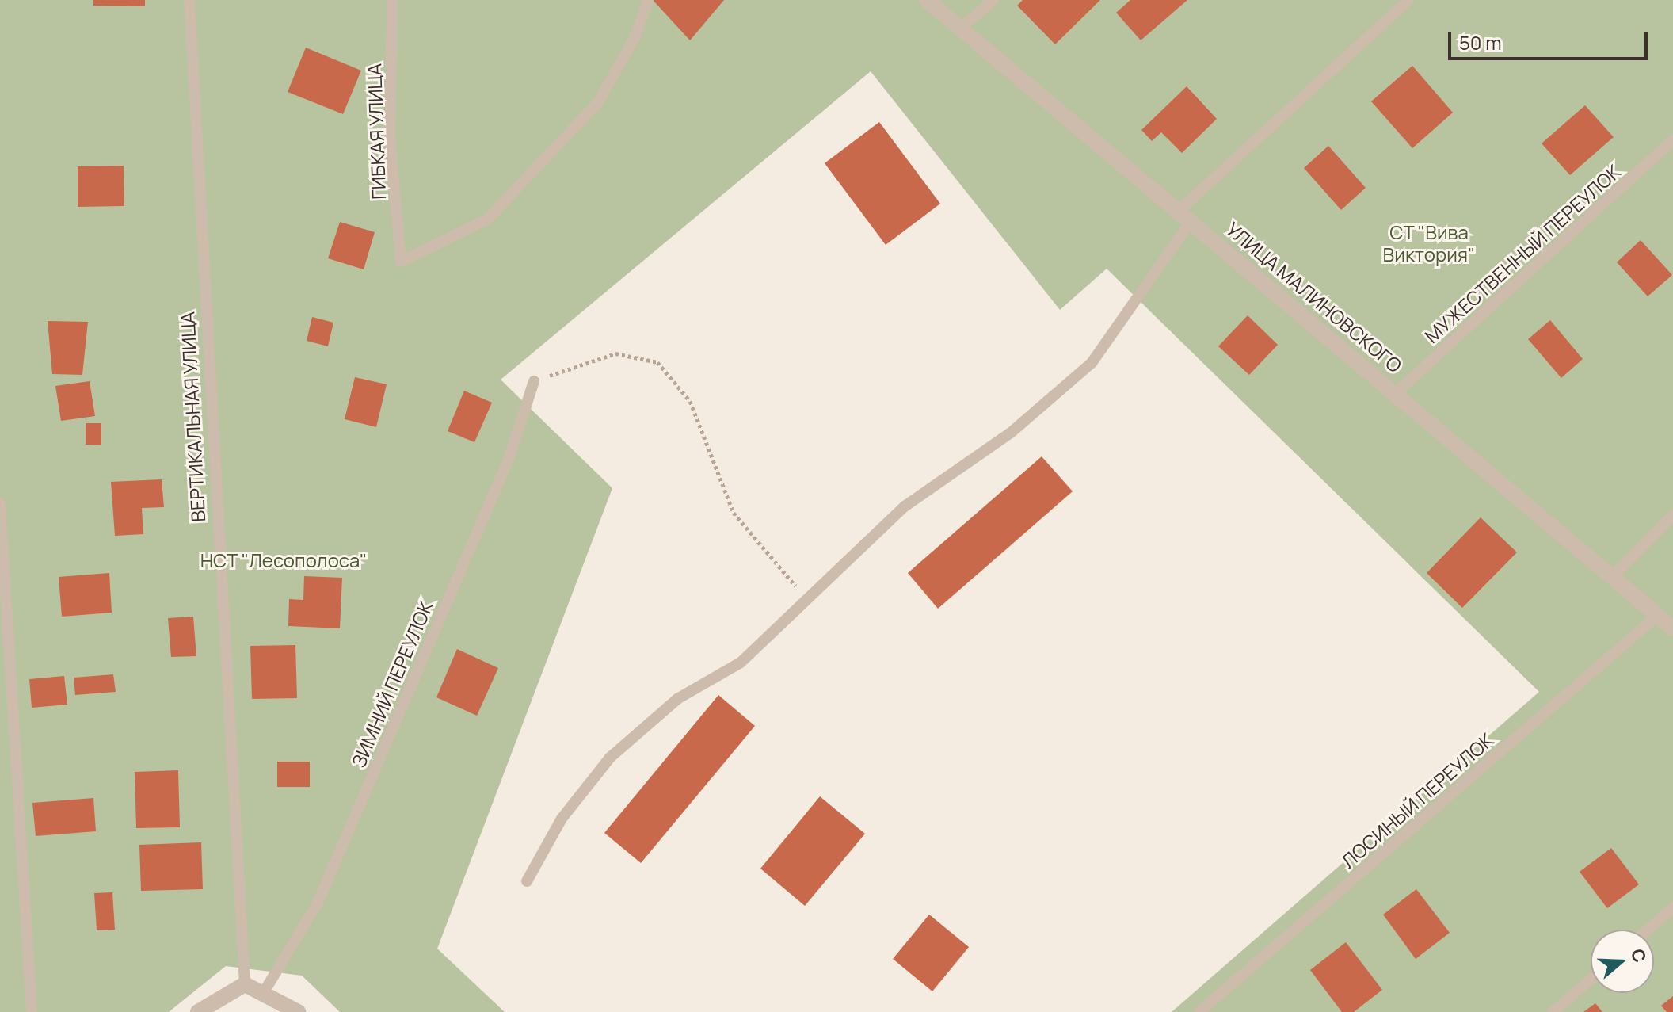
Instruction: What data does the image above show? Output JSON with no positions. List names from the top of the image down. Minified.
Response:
{"streets":{"street":["УЛИЦА МАЛИНОВСКОГО"],"lane":["ГИБКАЯ УЛИЦА","МУЖЕСТВЕННЫЙ ПЕРЕУЛОК","ВЕРТИКАЛЬНАЯ УЛИЦА","ЗИМНИЙ ПЕРЕУЛОК","ЛОСИНЫЙ ПЕРЕУЛОК"]},"crossings":[["МУЖЕСТВЕННЫЙ ПЕРЕУЛОК","УЛИЦА МАЛИНОВСКОГО"],["УЛИЦА МАЛИНОВСКОГО","ЛОСИНЫЙ ПЕРЕУЛОК"]],"parks":["СТ \"Вива Виктория\"","НСТ \"Лесополоса\""],"scale_bar":"50 m","north":"right"}
